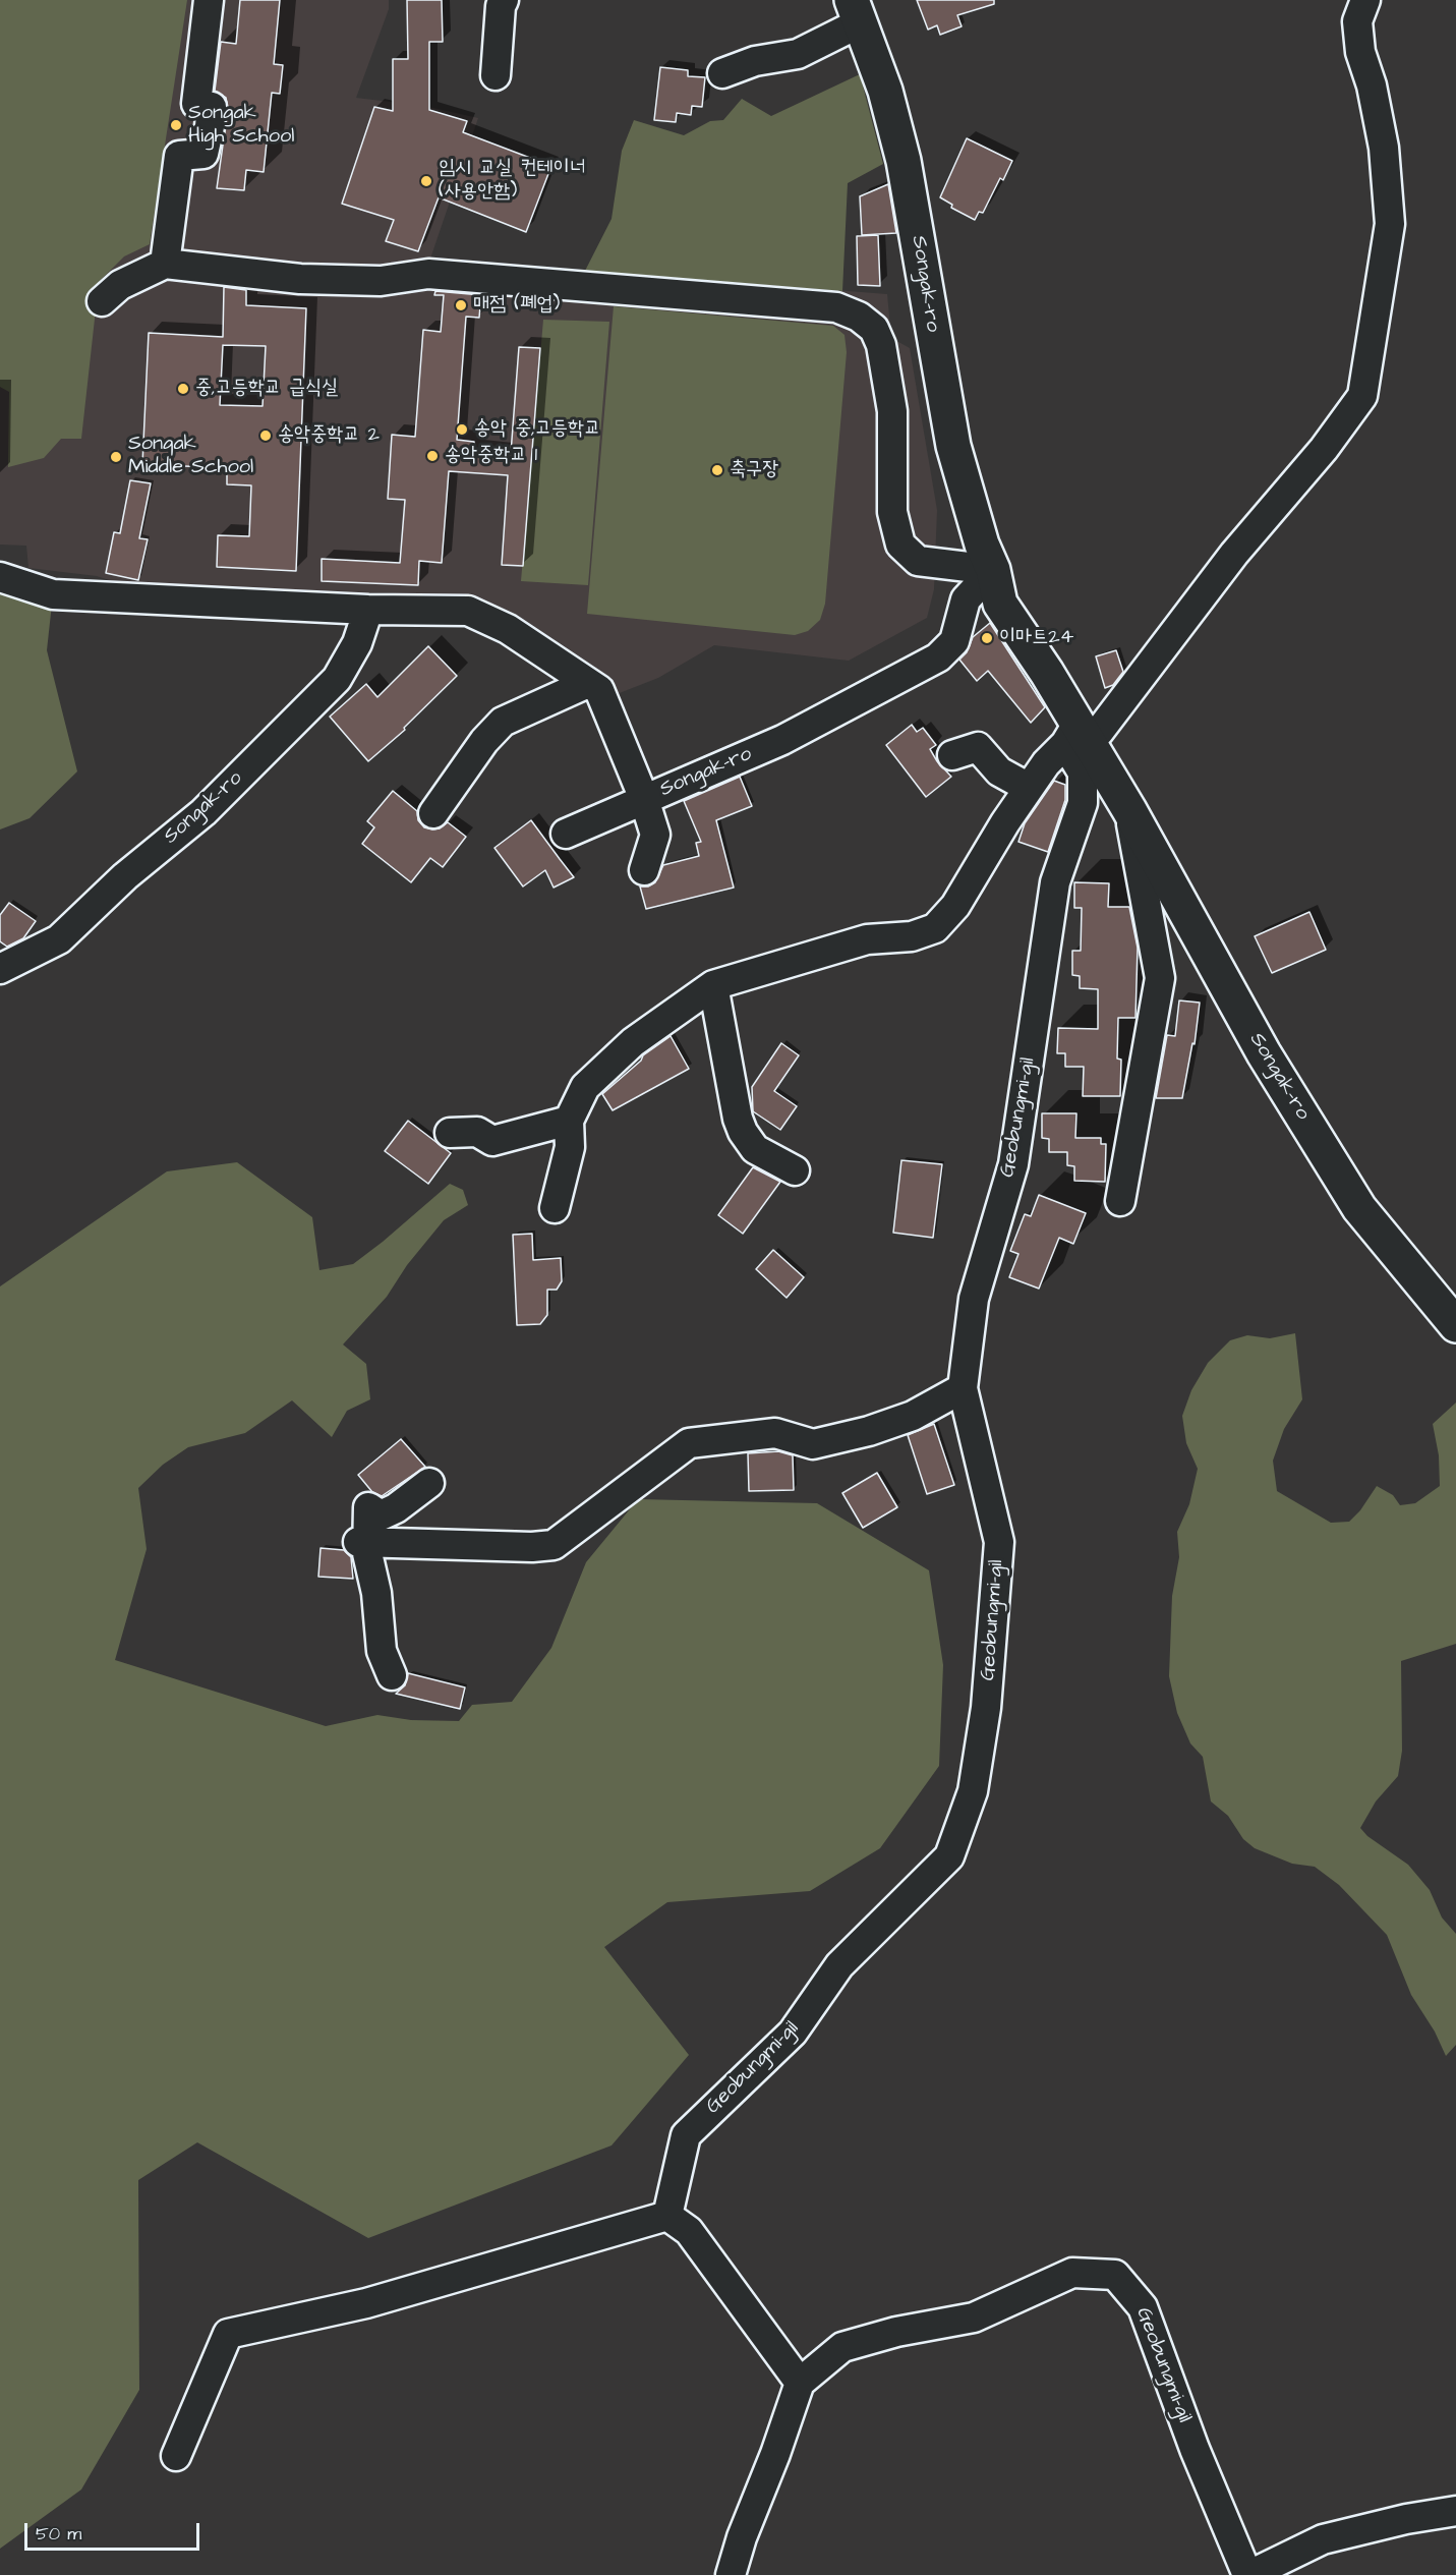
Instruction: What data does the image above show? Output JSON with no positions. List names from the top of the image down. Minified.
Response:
{"streets":{"main road":["Songak-ro"],"street":["Geobungmi-gil"]},"crossings":[["Songak-ro","Geobungmi-gil"]],"places":["Songak High School","임시 교실 컨테이너 (사용안함)","매점 (폐업)","중,고등학교 급식실","송악 중,고등학교","송악중학교 2","송악중학교 1","Songak Middle School","축구장","이마트24"],"scale_bar":"50 m"}
